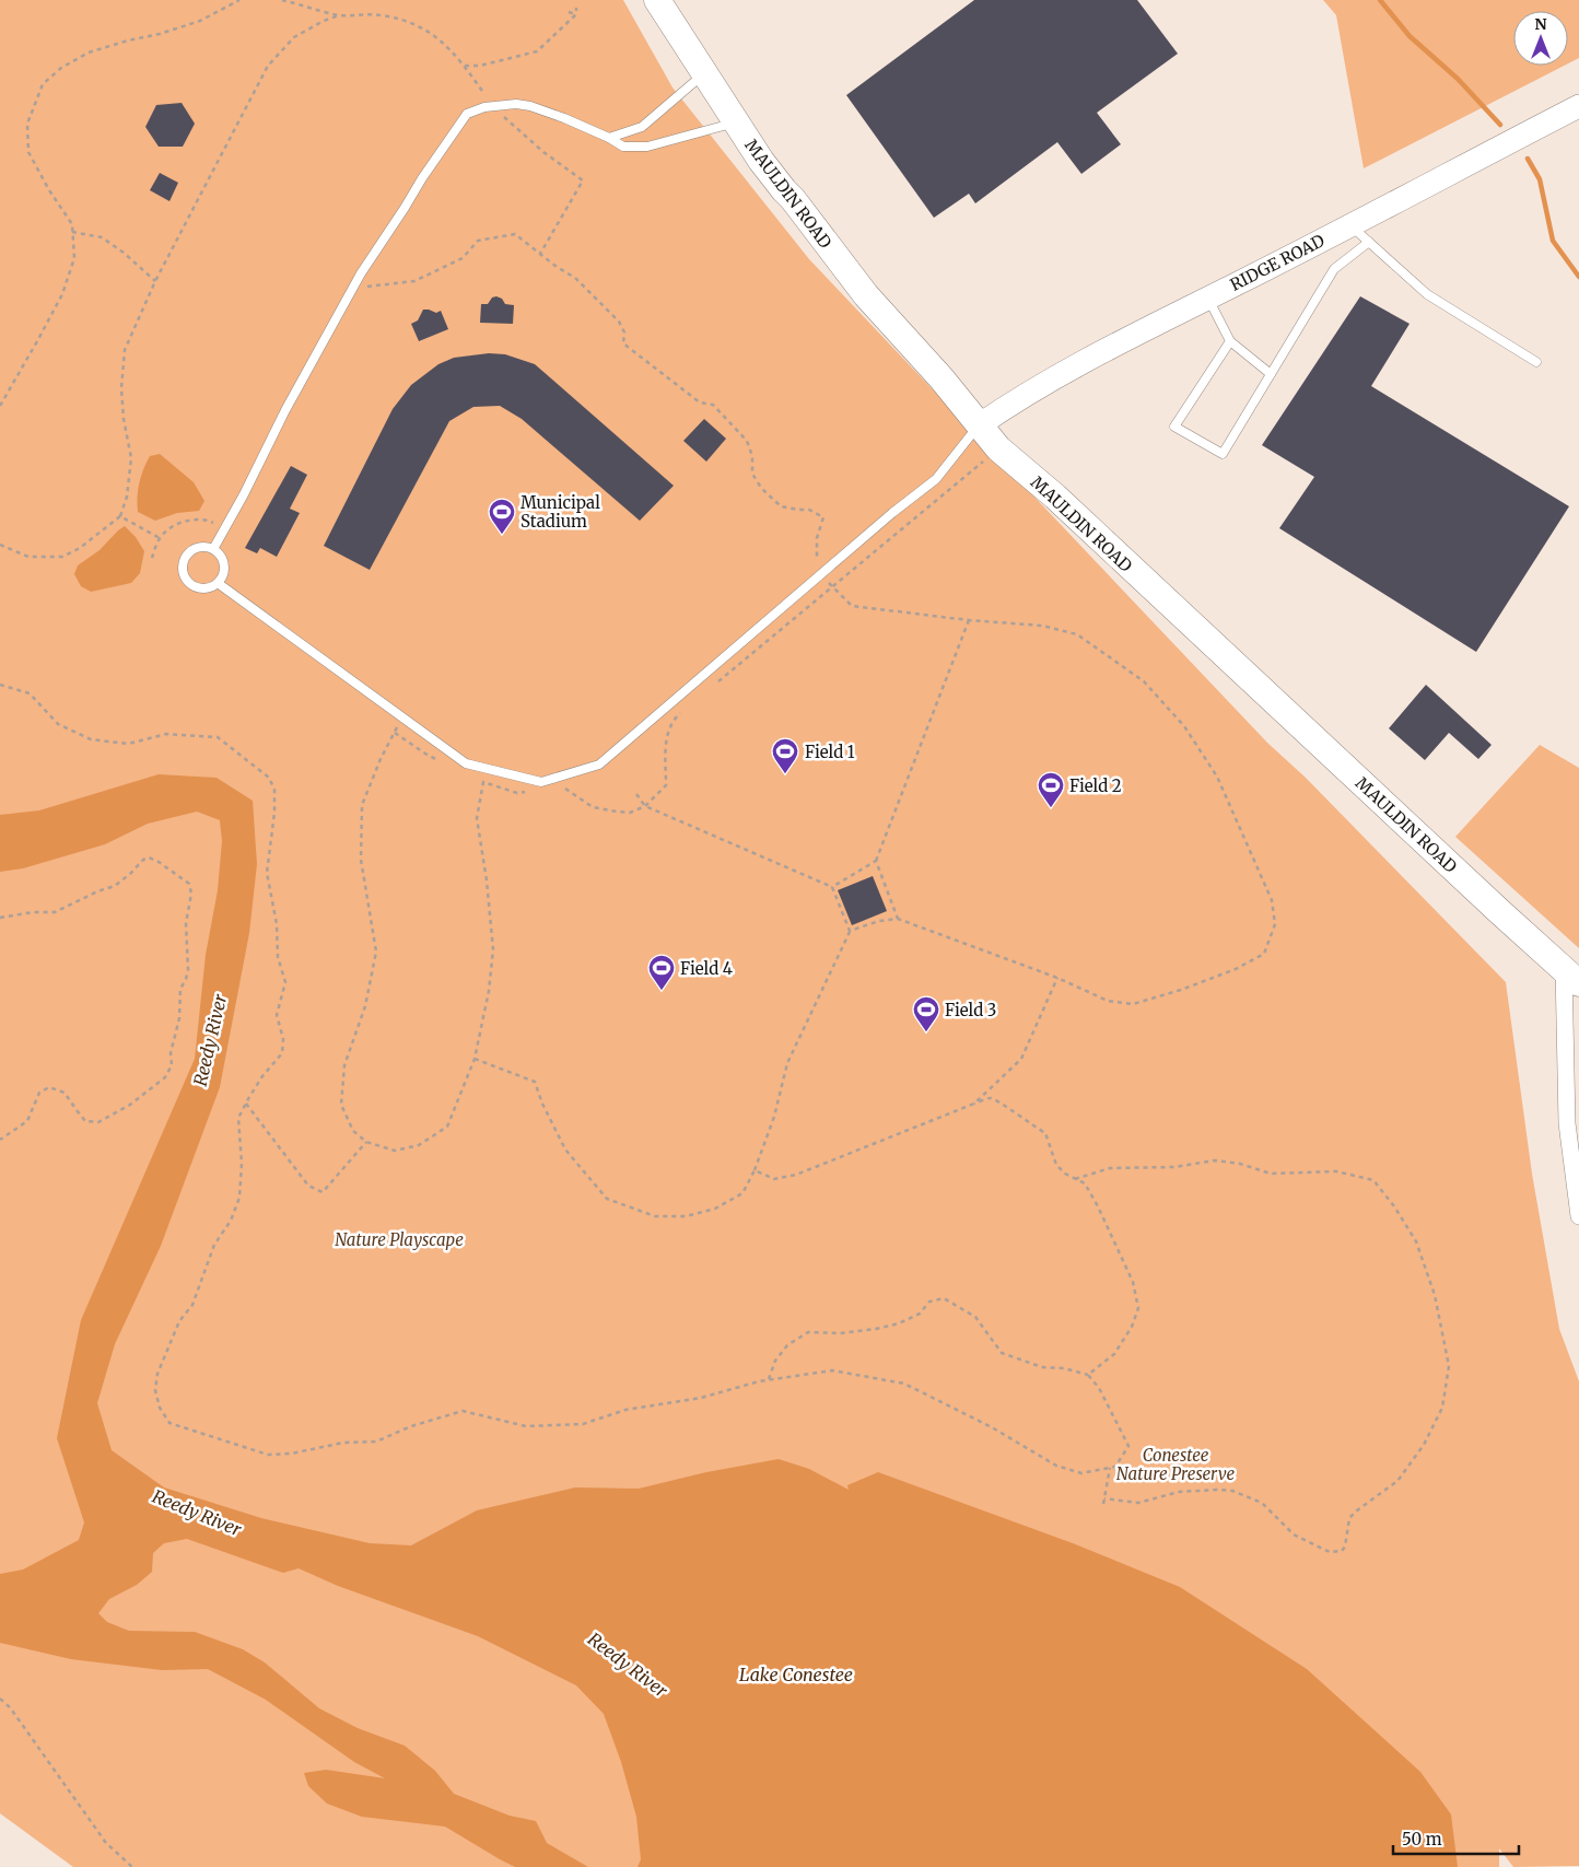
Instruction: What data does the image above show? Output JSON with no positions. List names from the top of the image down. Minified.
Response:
{"streets":{"main road":["MAULDIN ROAD"],"street":["RIDGE ROAD"]},"crossings":[["MAULDIN ROAD","RIDGE ROAD"]],"water":["Reedy River","Lake Conestee"],"parks":["Nature Playscape","Conestee Nature Preserve"],"places":{"sports":["Municipal Stadium","Field 1","Field 2","Field 4","Field 3"]},"scale_bar":"50 m","north":"top"}
